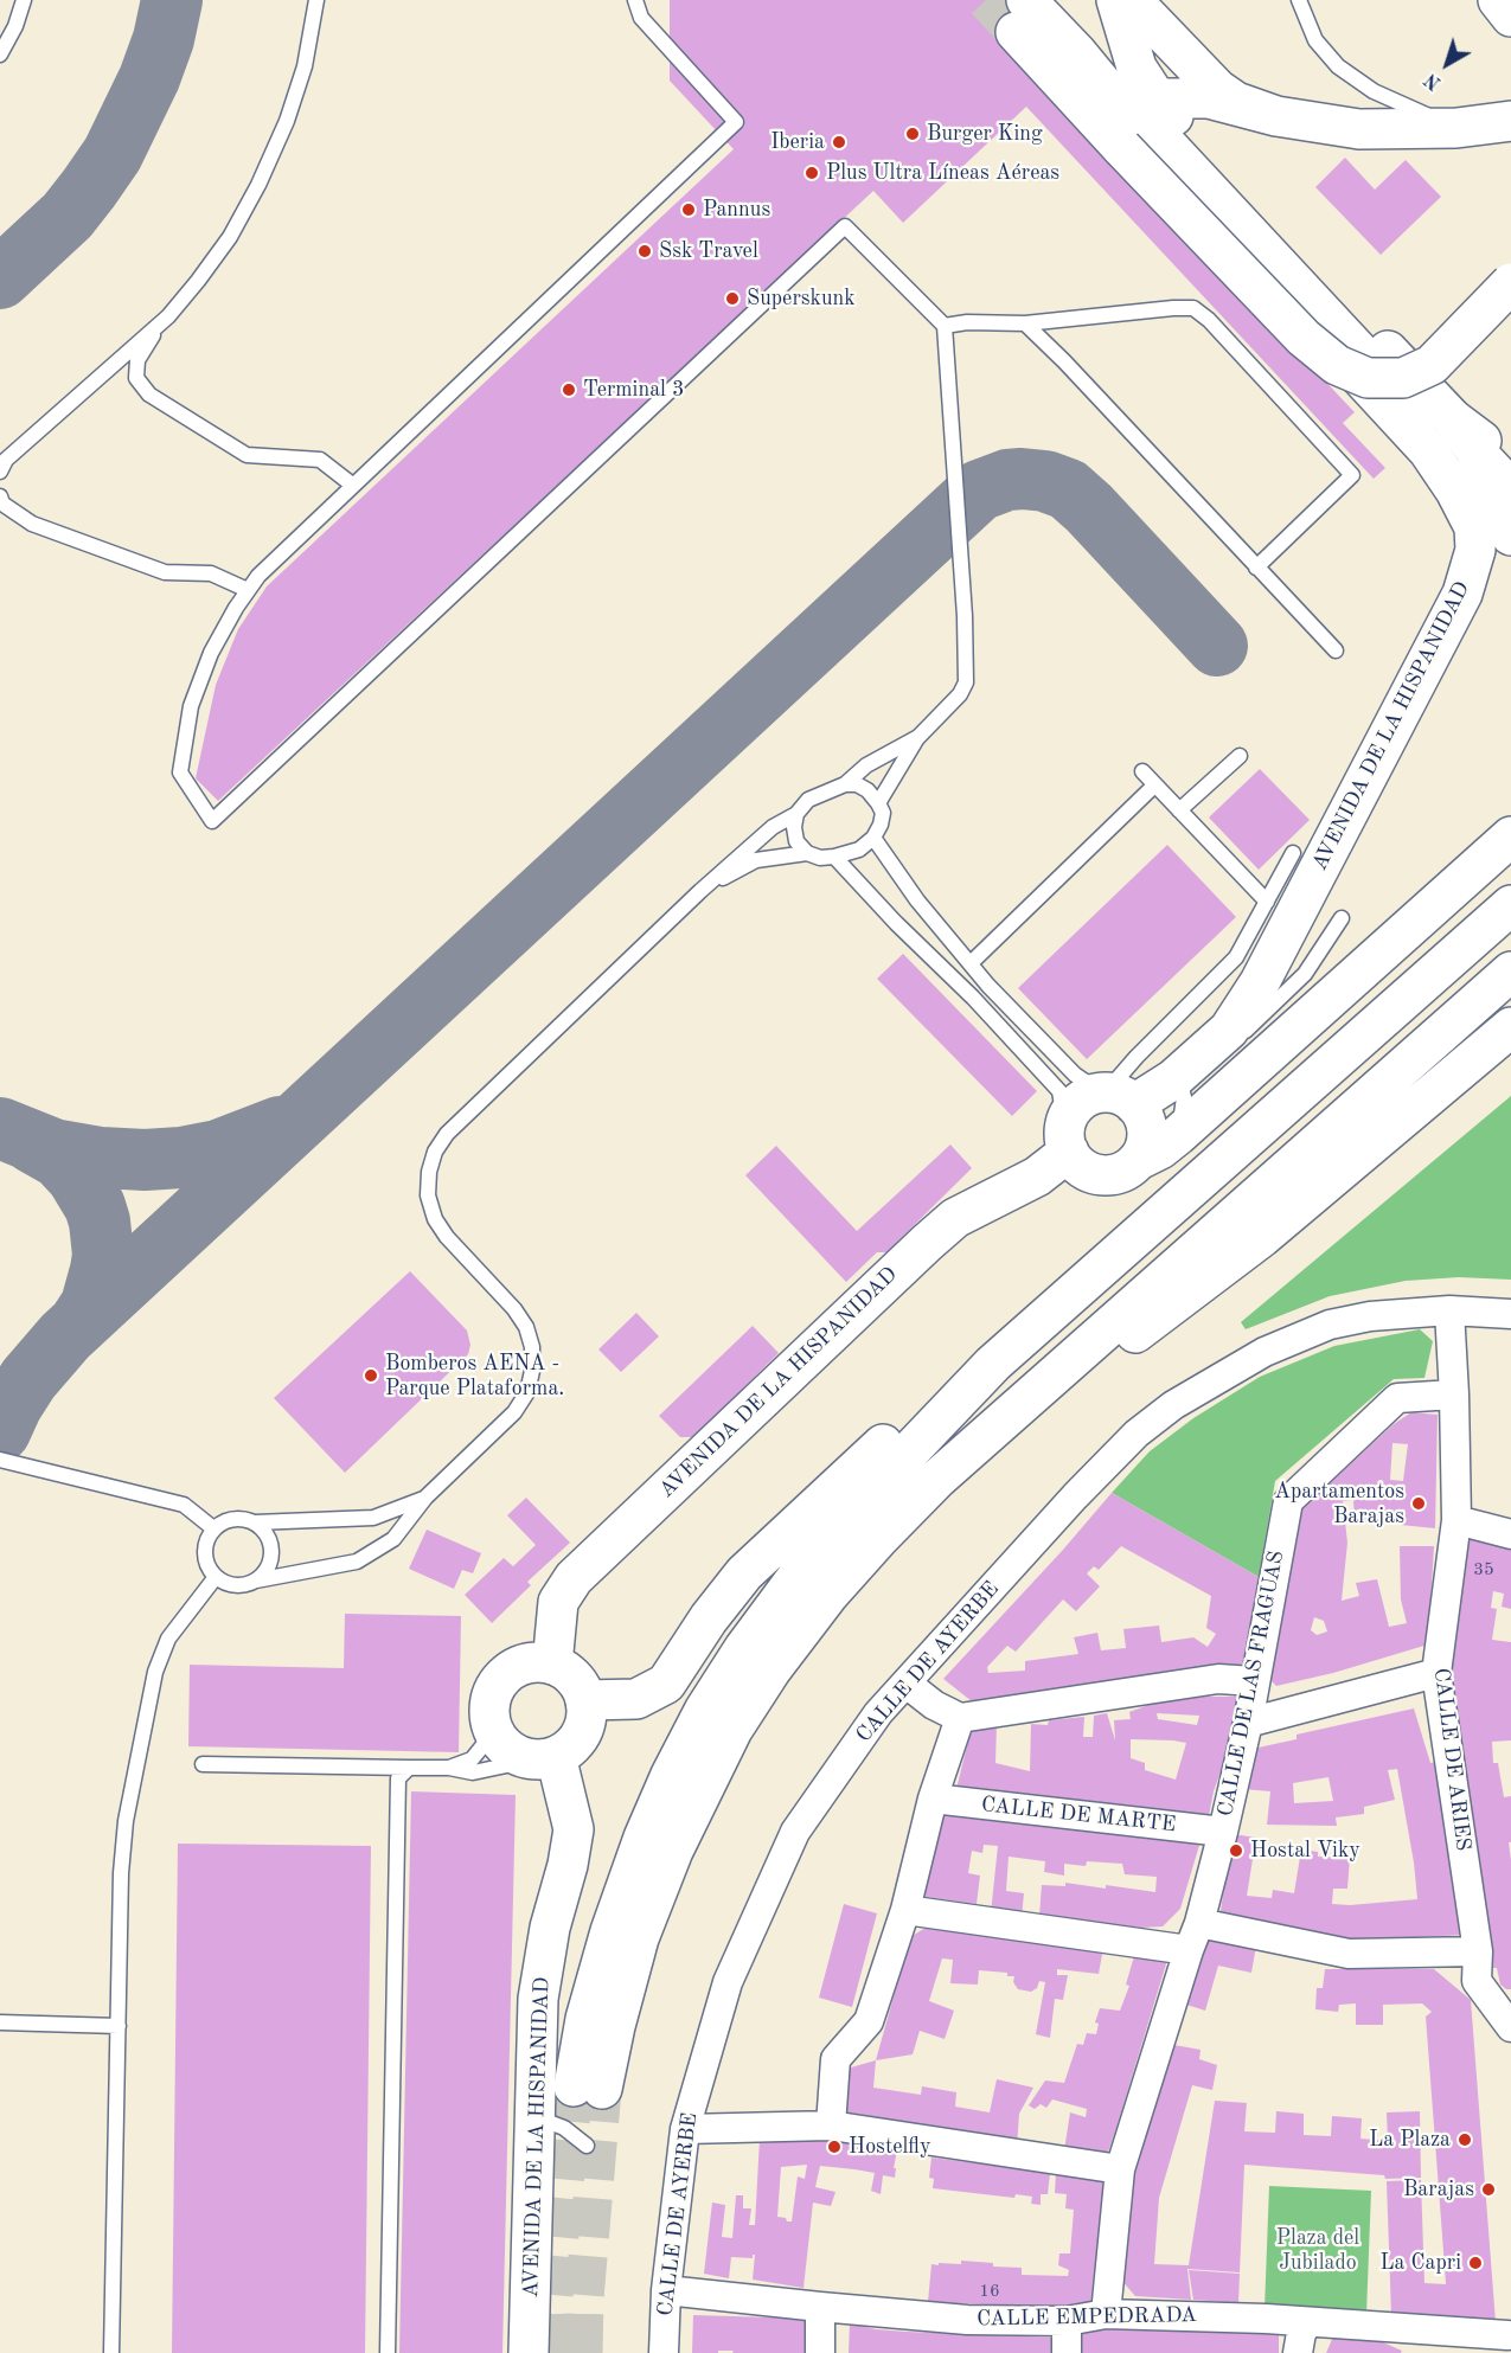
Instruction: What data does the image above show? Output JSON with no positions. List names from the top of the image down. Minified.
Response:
{"streets":{"main road":["AVENIDA DE LA HISPANIDAD"],"street":["CALLE DE AYERBE","CALLE DE LAS FRAGUAS","CALLE DE ARIES","CALLE DE MARTE","CALLE EMPEDRADA"]},"crossings":[["CALLE DE AYERBE","CALLE DE ARIES"],["CALLE DE AYERBE","CALLE EMPEDRADA"],["CALLE DE LAS FRAGUAS","CALLE DE ARIES"],["CALLE DE LAS FRAGUAS","CALLE DE MARTE"],["CALLE DE LAS FRAGUAS","CALLE EMPEDRADA"]],"parks":["Plaza del Jubilado"],"places":["Burger King","Iberia","Plus Ultra Líneas Aéreas","Pannus","Ssk Travel","Superskunk","Terminal 3","Bomberos AENA - Parque Plataforma.","Apartamentos Barajas","Hostal Viky","La Plaza","Hostelfly","Barajas","La Capri"],"house_numbers":["35","16"],"north":"bottom left"}
